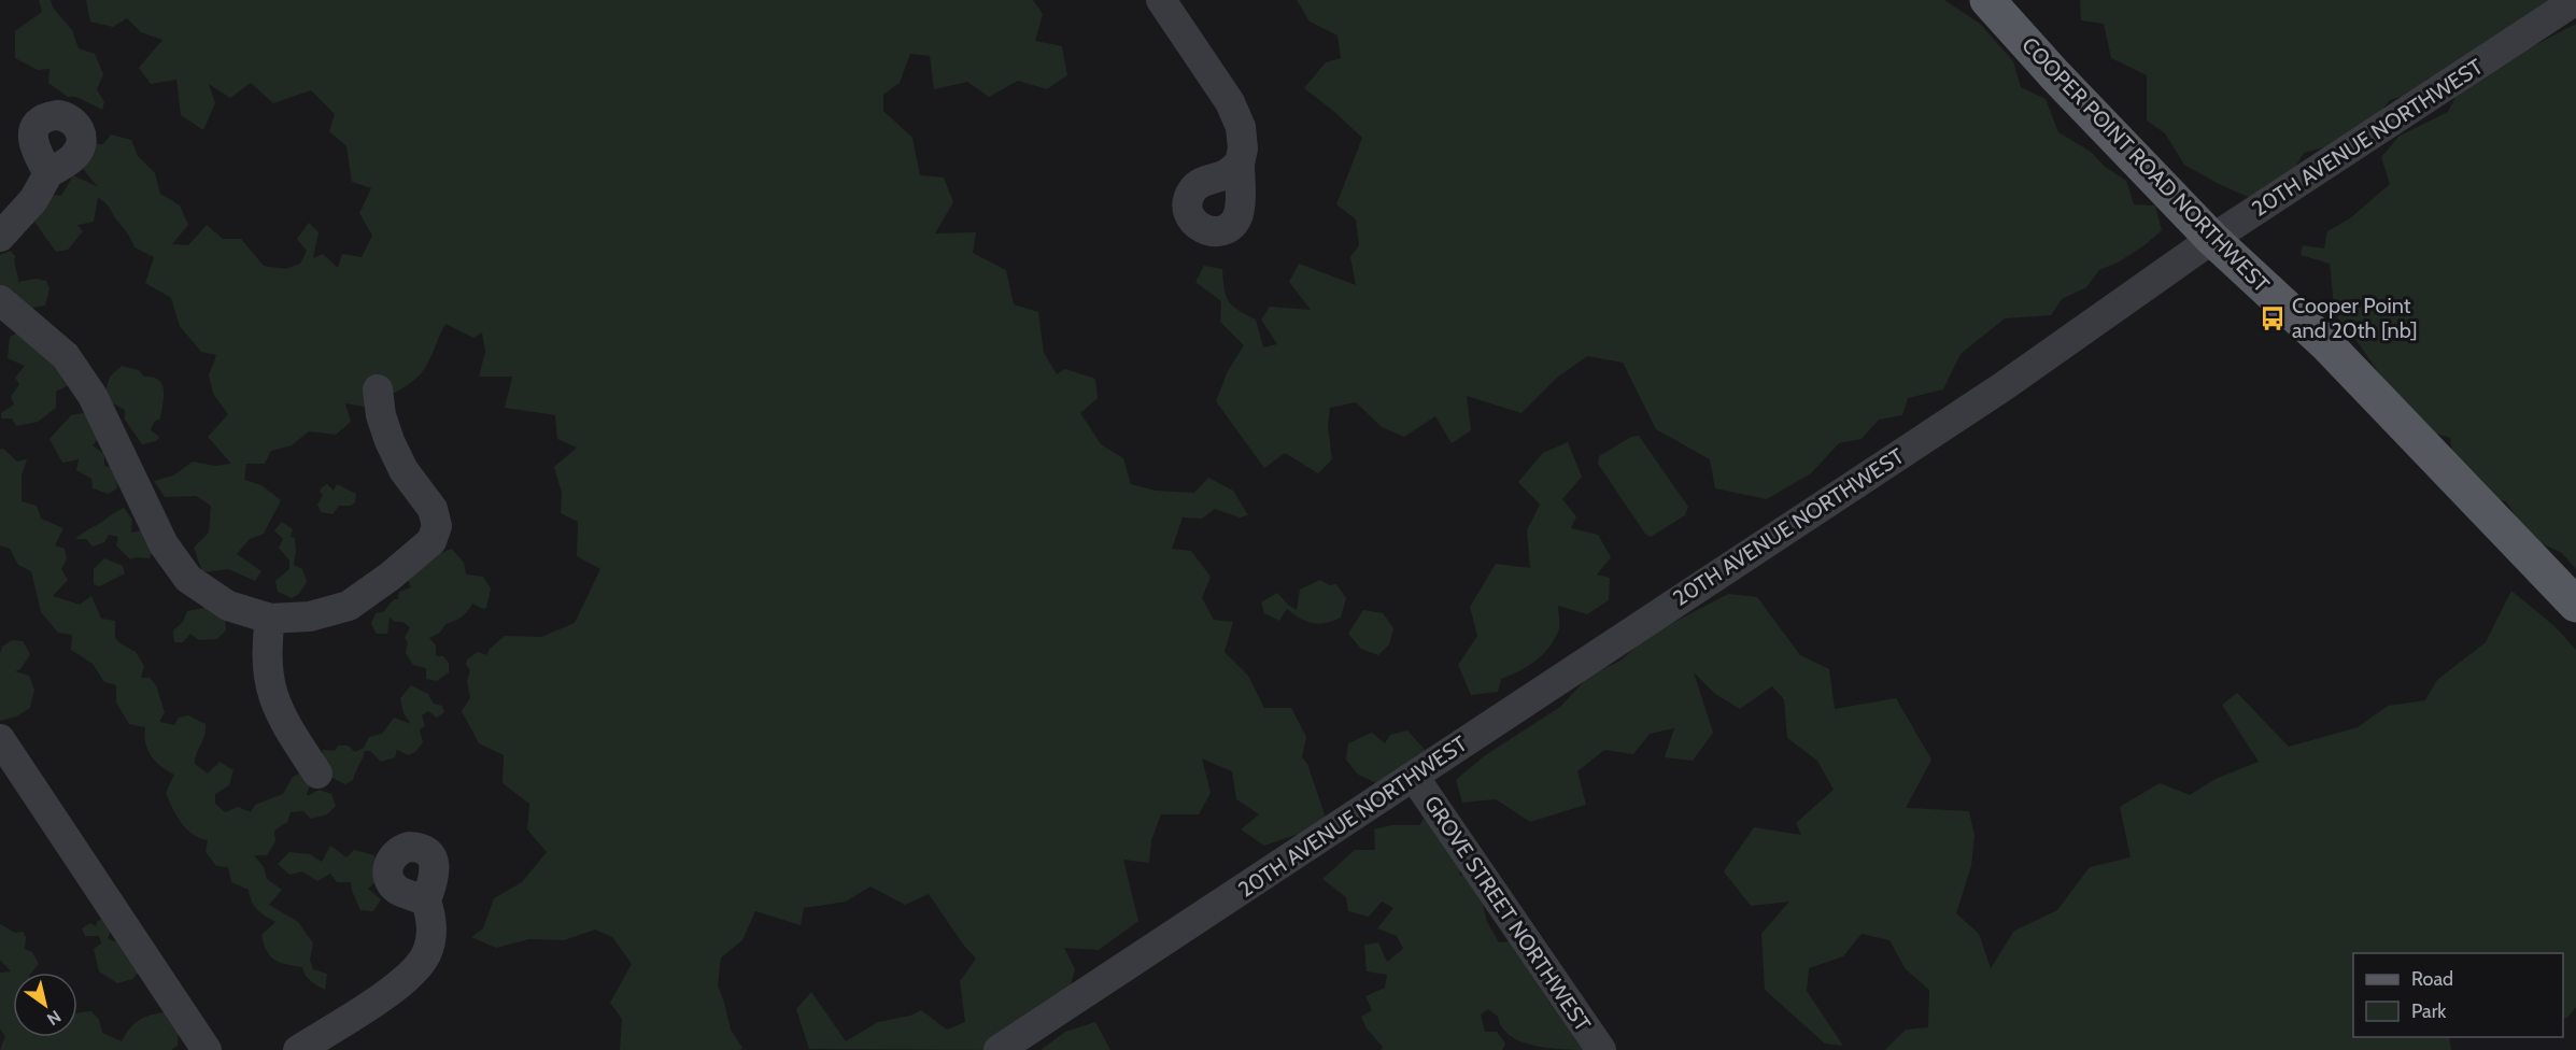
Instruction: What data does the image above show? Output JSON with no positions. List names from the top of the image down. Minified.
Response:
{"streets":{"main road":["COOPER POINT ROAD NORTHWEST"],"street":["20TH AVENUE NORTHWEST","GROVE STREET NORTHWEST"]},"crossings":[["20TH AVENUE NORTHWEST","COOPER POINT ROAD NORTHWEST"],["20TH AVENUE NORTHWEST","GROVE STREET NORTHWEST"]],"places":{"bus stop":["Cooper Point and 20th [nb]"]},"legend":["Road","Park"],"north":"bottom right"}
